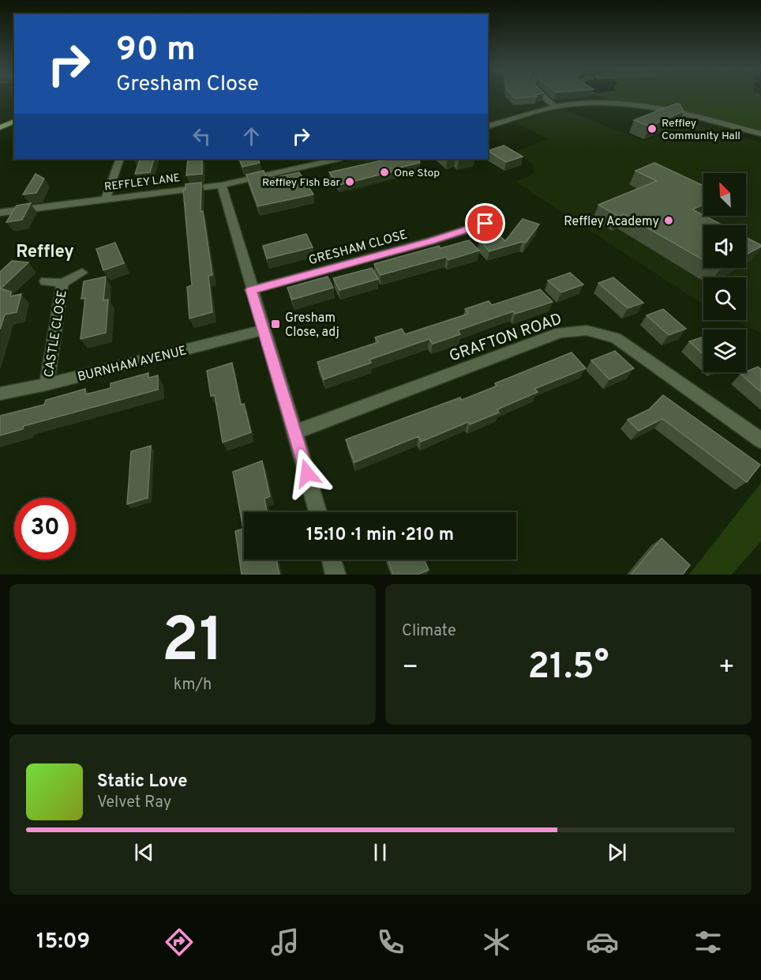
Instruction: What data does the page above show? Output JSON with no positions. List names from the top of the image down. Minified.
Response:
{"streets":{"street":["REFFLEY LANE","GRESHAM CLOSE","CASTLE CLOSE","GRAFTON ROAD","BURNHAM AVENUE"]},"crossings":[["CASTLE CLOSE","BURNHAM AVENUE"]],"districts":["Reffley"],"places":{"other":["Reffley Community Hall","One Stop","Reffley Fish Bar","Reffley Academy"],"transit":["Gresham Close, adj"]},"north":"top left","page":{"turn":["90 m","Gresham Close"],"limit":"30","trip":"15:10 · 1 min · 210 m","tile":[["21","km/h"],"Climate"],"heat":["−","21.5°","+"],"song":["Static Love","Velvet Ray"],"tabs":"15:09"}}
